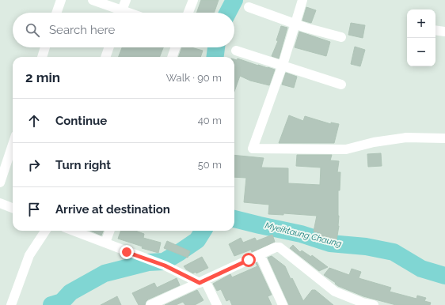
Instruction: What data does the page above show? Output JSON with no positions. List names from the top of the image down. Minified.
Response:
{"water":["Myeiktaung Chaung"],"page":{"map_buttons":["+","−"],"search":"Search here","heading":["2 min","Walk · 90 m"],"list":[["Continue","40 m"],["Turn right","50 m"],"Arrive at destination"]}}
